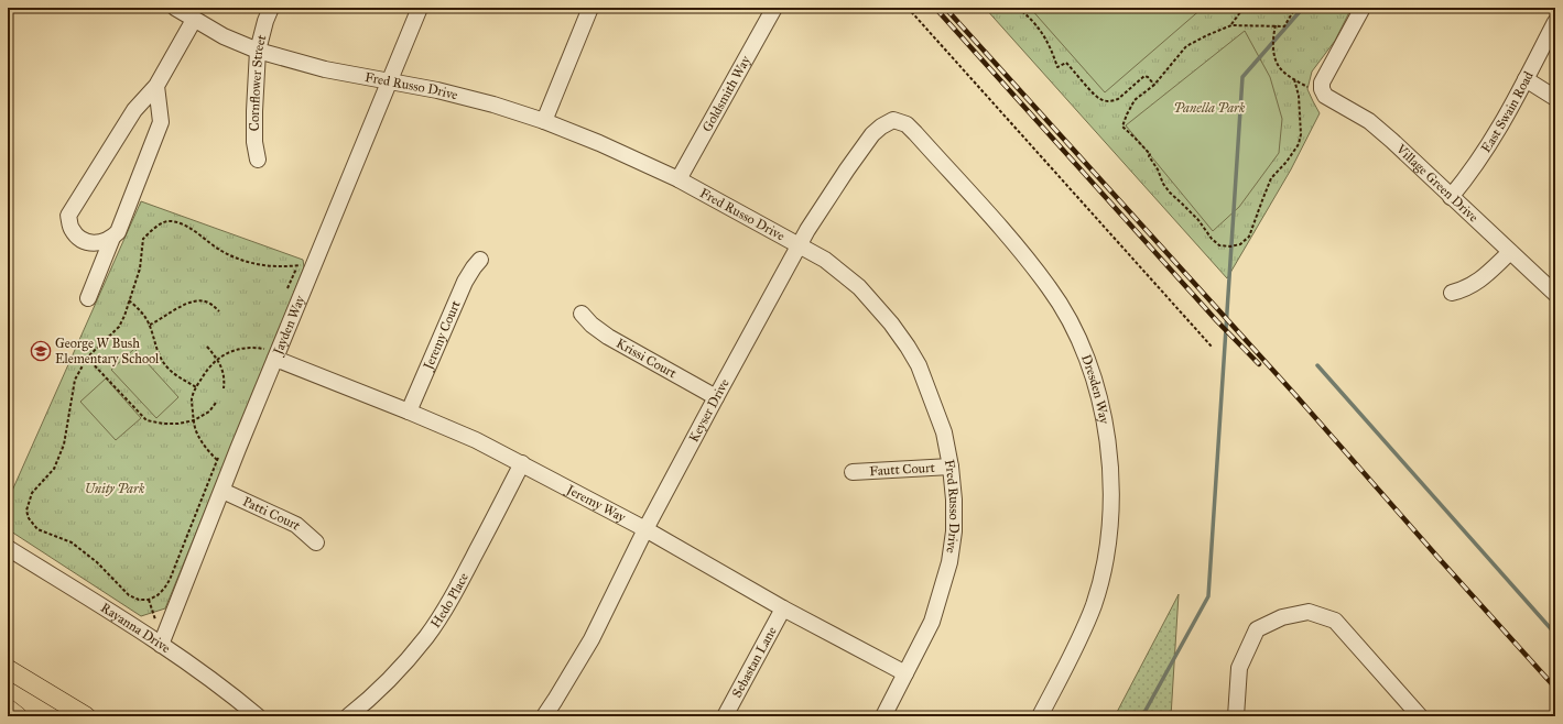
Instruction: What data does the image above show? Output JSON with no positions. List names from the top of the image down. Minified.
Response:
{"streets":{"street":["Cornflower Street","Fred Russo Drive","Goldsmith Way","East Swain Road","Village Green Drive","Jayden Way","Jeremy Court","Krissi Court","Dresden Way","Keyser Drive","Fautt Court","Jeremy Way","Patti Court","Hedo Place","Rayanna Drive","Sebastan Lane"]},"crossings":[["Cornflower Street","Fred Russo Drive"],["Fred Russo Drive","Goldsmith Way"],["Fred Russo Drive","Jayden Way"],["Fred Russo Drive","Keyser Drive"],["Fred Russo Drive","Fautt Court"],["Fred Russo Drive","Jeremy Way"],["East Swain Road","Village Green Drive"],["Jayden Way","Jeremy Way"],["Jayden Way","Patti Court"],["Jayden Way","Rayanna Drive"],["Jeremy Court","Jeremy Way"],["Krissi Court","Keyser Drive"],["Dresden Way","Keyser Drive"],["Keyser Drive","Jeremy Way"],["Jeremy Way","Hedo Place"],["Jeremy Way","Sebastan Lane"]],"parks":["Panella Park","Unity Park"],"places":{"school or university":["George W Bush Elementary School"]}}
